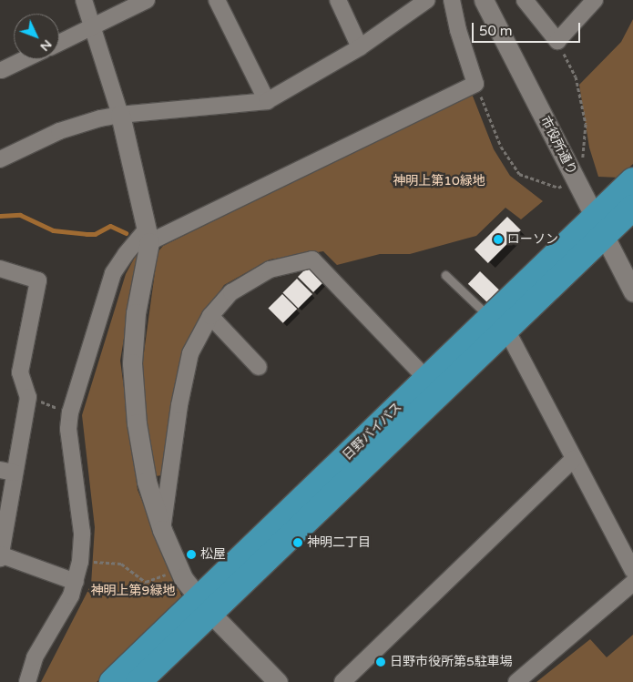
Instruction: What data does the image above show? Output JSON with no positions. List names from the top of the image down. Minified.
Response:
{"streets":{"highway":["日野バイパス"],"street":["市役所通り"]},"crossings":[["市役所通り","日野バイパス"]],"parks":["神明上第10緑地","神明上第9緑地"],"places":["ローソン","神明二丁目","松屋","日野市役所第5駐車場"],"scale_bar":"50 m","north":"bottom right"}
